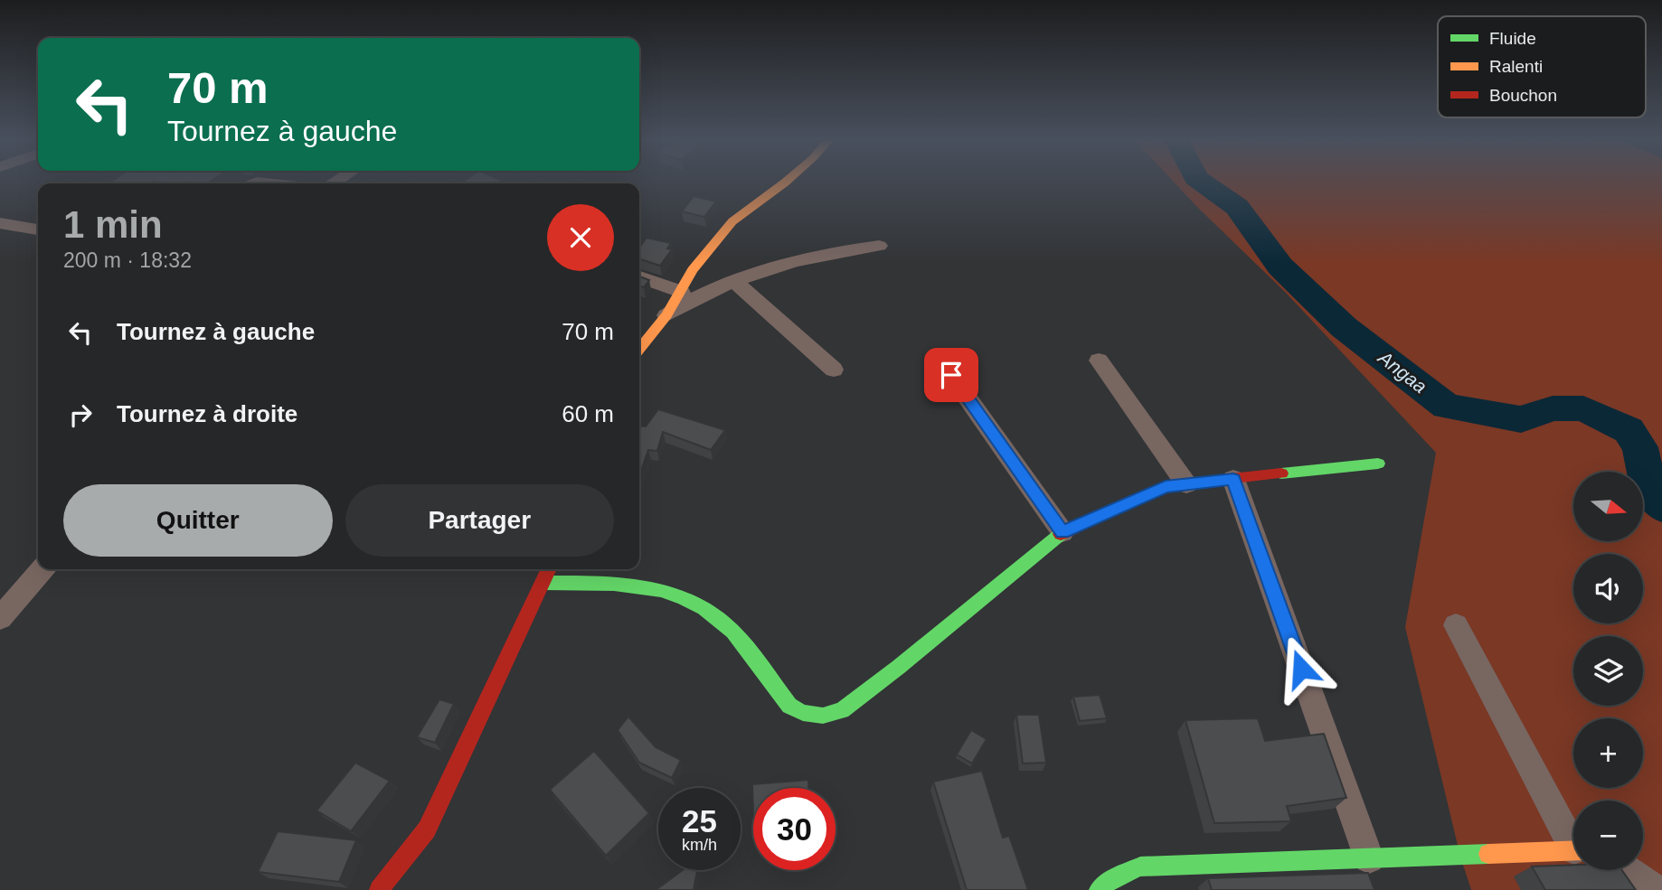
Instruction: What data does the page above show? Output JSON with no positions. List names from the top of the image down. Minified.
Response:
{"water":["Angaa"],"legend":["Fluide","Ralenti","Bouchon"],"north":"right","page":{"turn":["70 m","Tournez à gauche"],"heading":["1 min","200 m · 18:32"],"list":[{"name":"Tournez à gauche","value":"70 m"},{"name":"Tournez à droite","value":"60 m"}],"map_buttons":["+","−"],"buttons":["Quitter","Partager"],"speed":"25 km/h","limit":"30"}}
